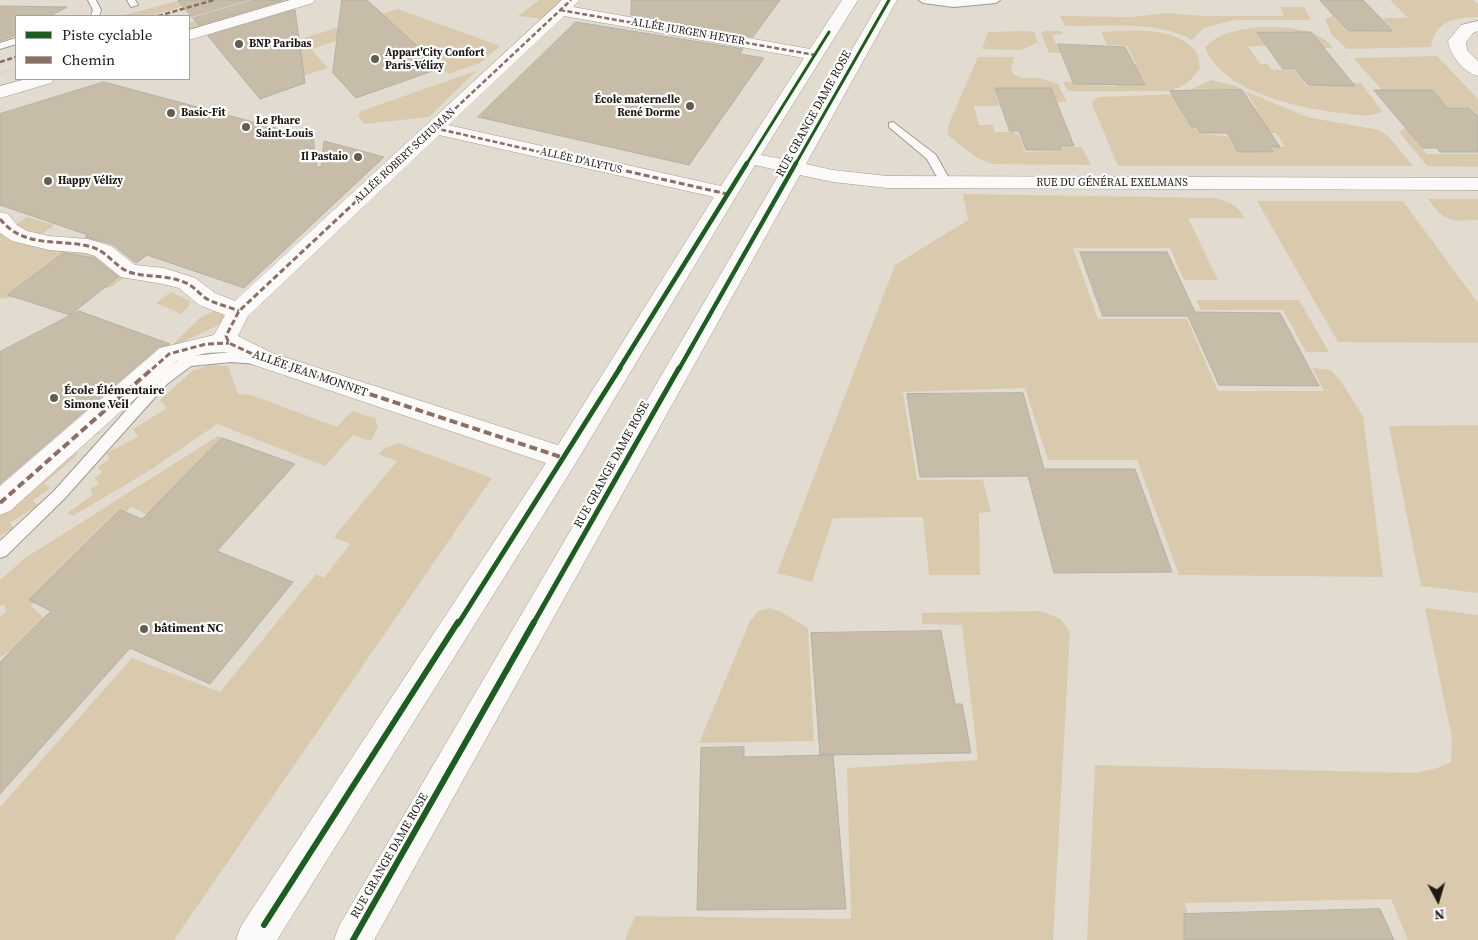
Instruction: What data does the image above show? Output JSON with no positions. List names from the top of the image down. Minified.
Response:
{"streets":{"street":["ALLÉE JURGEN HEYER","RUE GRANGE DAME ROSE","ALLÉE ROBERT SCHUMAN","ALLÉE D'ALYTUS","RUE DU GÉNÉRAL EXELMANS","ALLÉE JEAN MONNET"]},"crossings":[["ALLÉE JURGEN HEYER","ALLÉE ROBERT SCHUMAN"],["RUE GRANGE DAME ROSE","RUE DU GÉNÉRAL EXELMANS"],["ALLÉE ROBERT SCHUMAN","ALLÉE D'ALYTUS"]],"places":["BNP Paribas","Appart'City Confort Paris-Vélizy","École maternelle René Dorme","Basic-Fit","Le Phare Saint-Louis","Il Pastaio","Happy Vélizy","École Élémentaire Simone Veil","bâtiment NC"],"legend":["Piste cyclable","Chemin"],"north":"bottom"}
